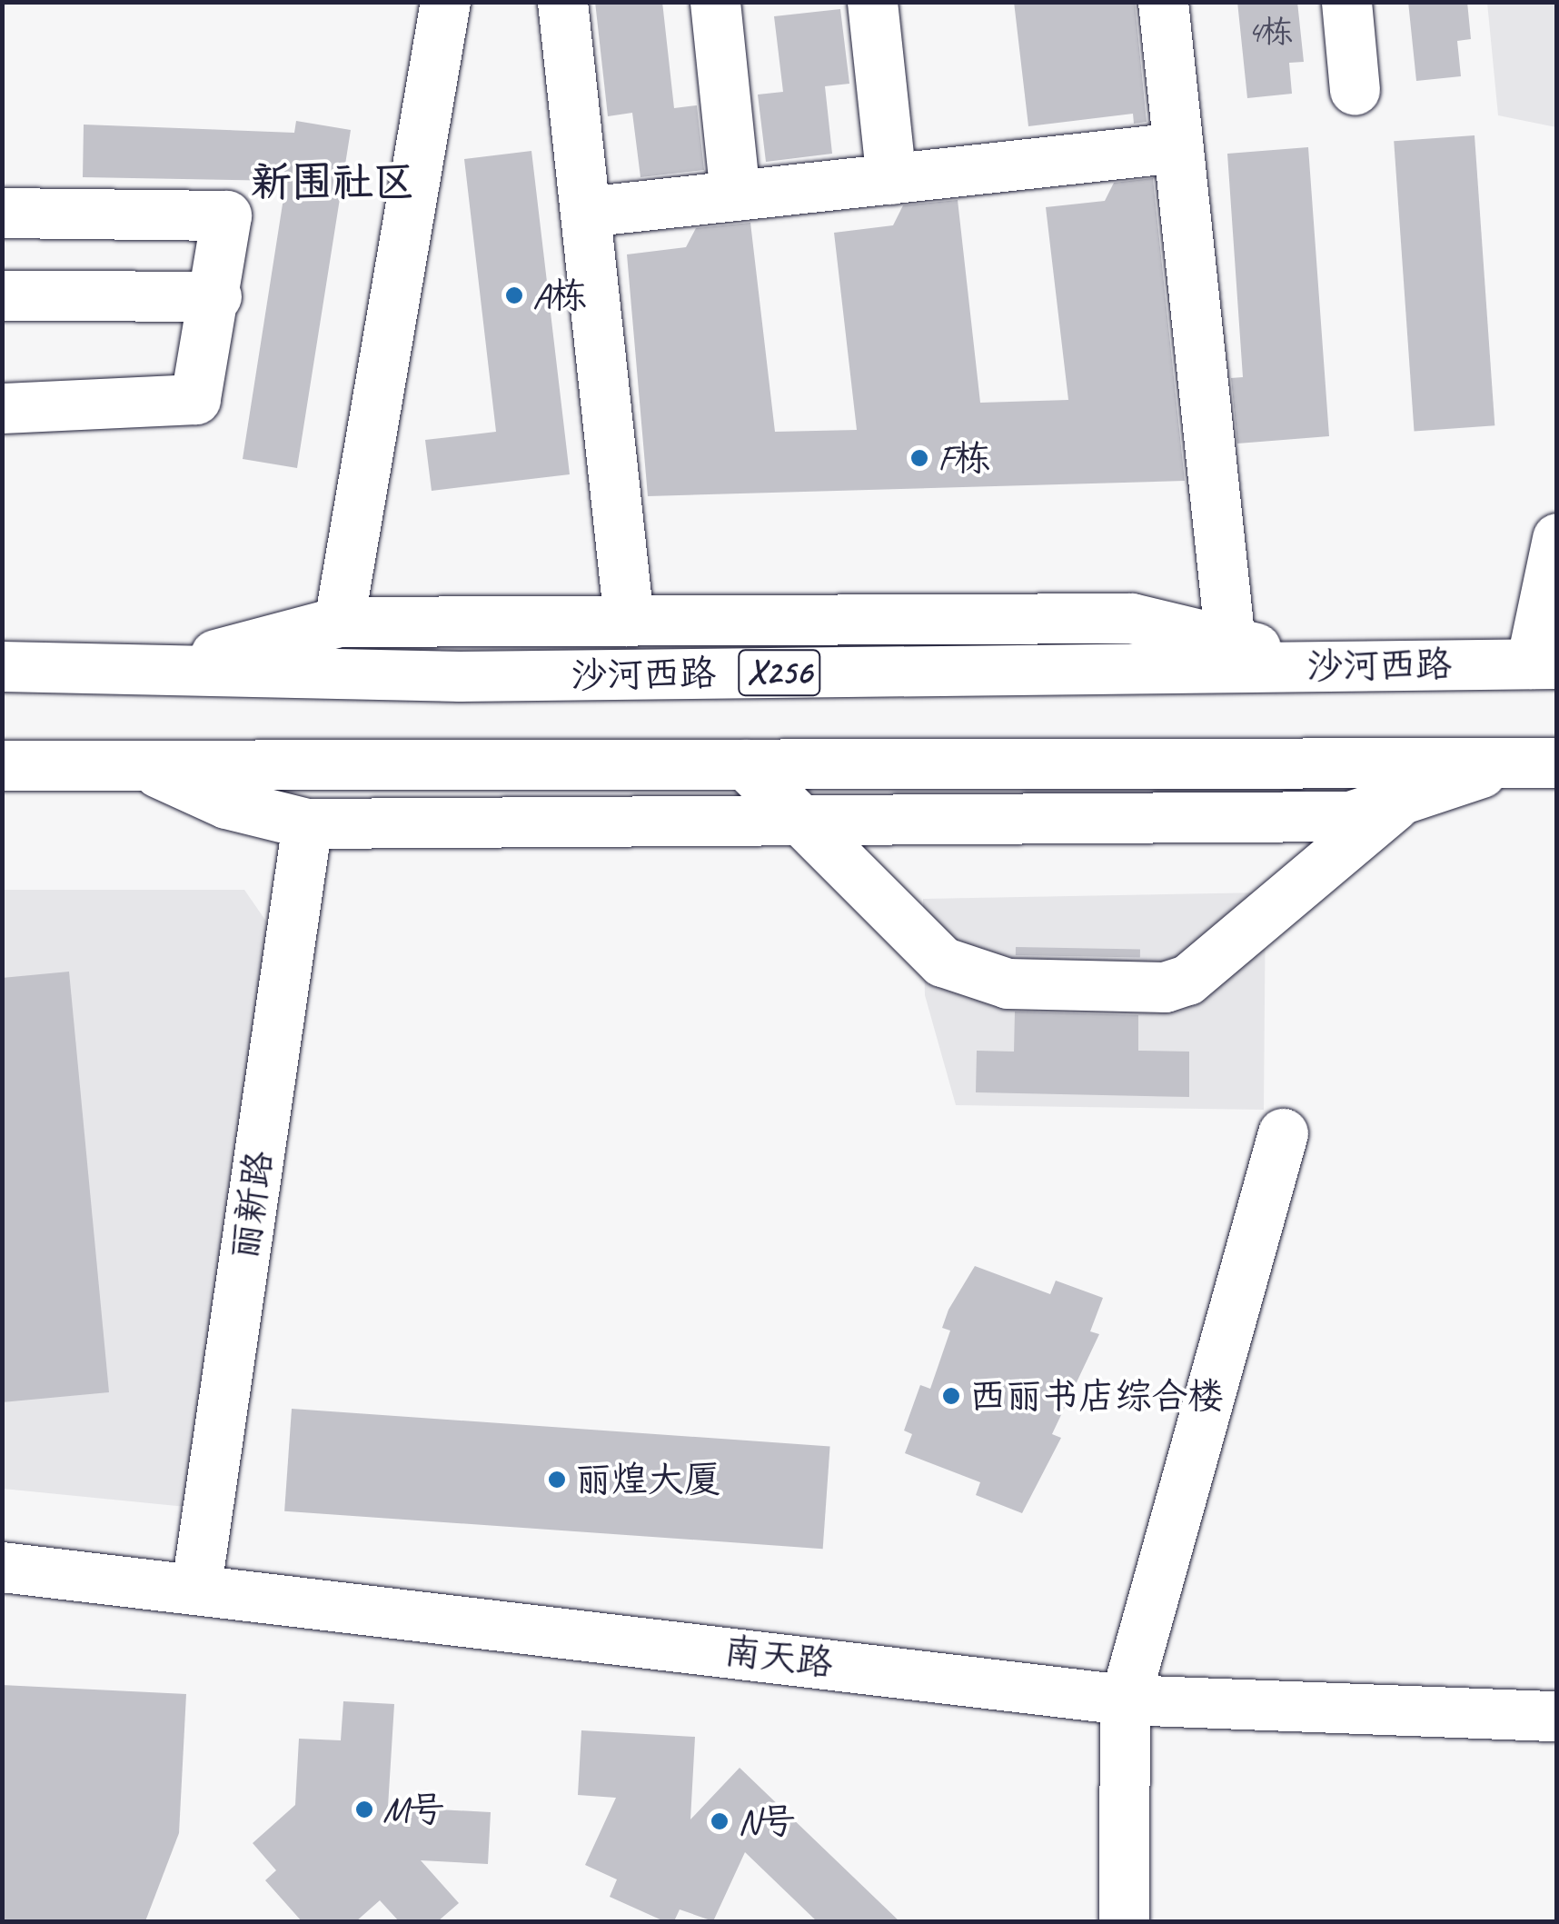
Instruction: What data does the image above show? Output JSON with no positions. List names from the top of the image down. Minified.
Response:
{"streets":{"main road":["沙河西路","X256","丽新路","南天路"]},"crossings":[["丽新路","南天路"]],"districts":["新围社区"],"places":["A栋","F栋","西丽书店综合楼","丽煌大厦","M号","N号"],"house_numbers":["4栋"]}
